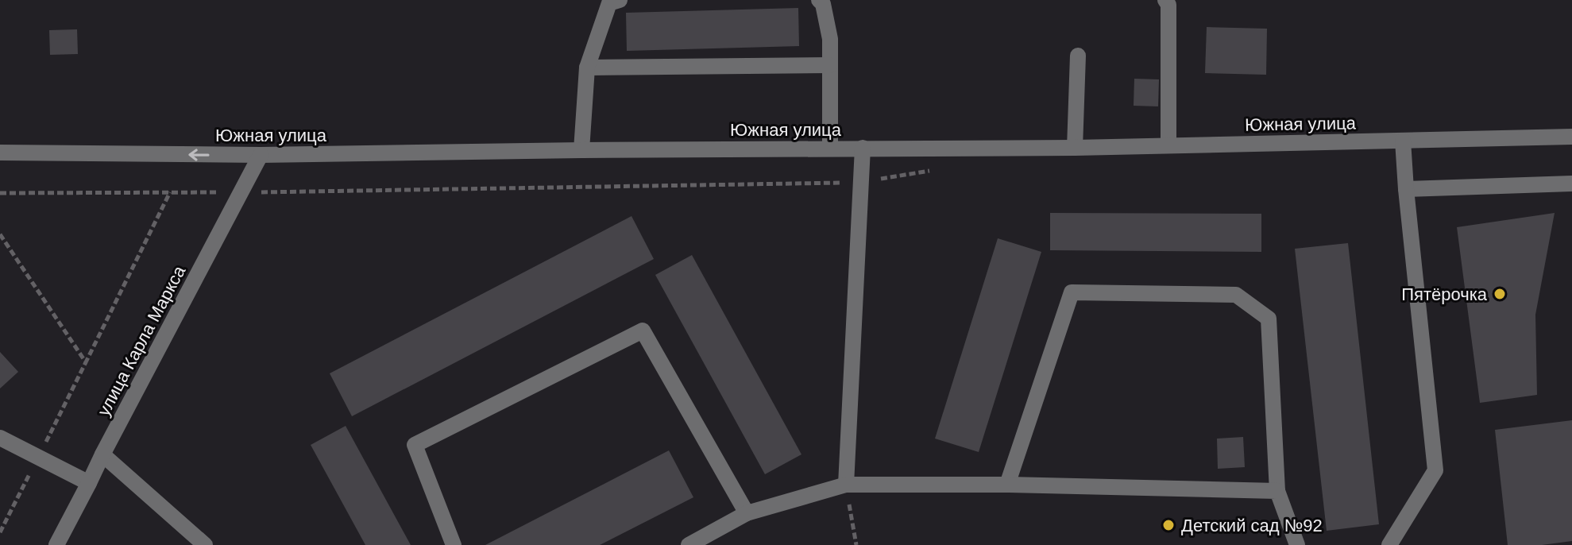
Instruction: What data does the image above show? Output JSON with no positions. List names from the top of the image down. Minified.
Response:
{"streets":{"street":["Южная улица","улица Карла Маркса"]},"crossings":[["Южная улица","улица Карла Маркса"]],"places":["Пятёрочка","Детский сад №92"]}
